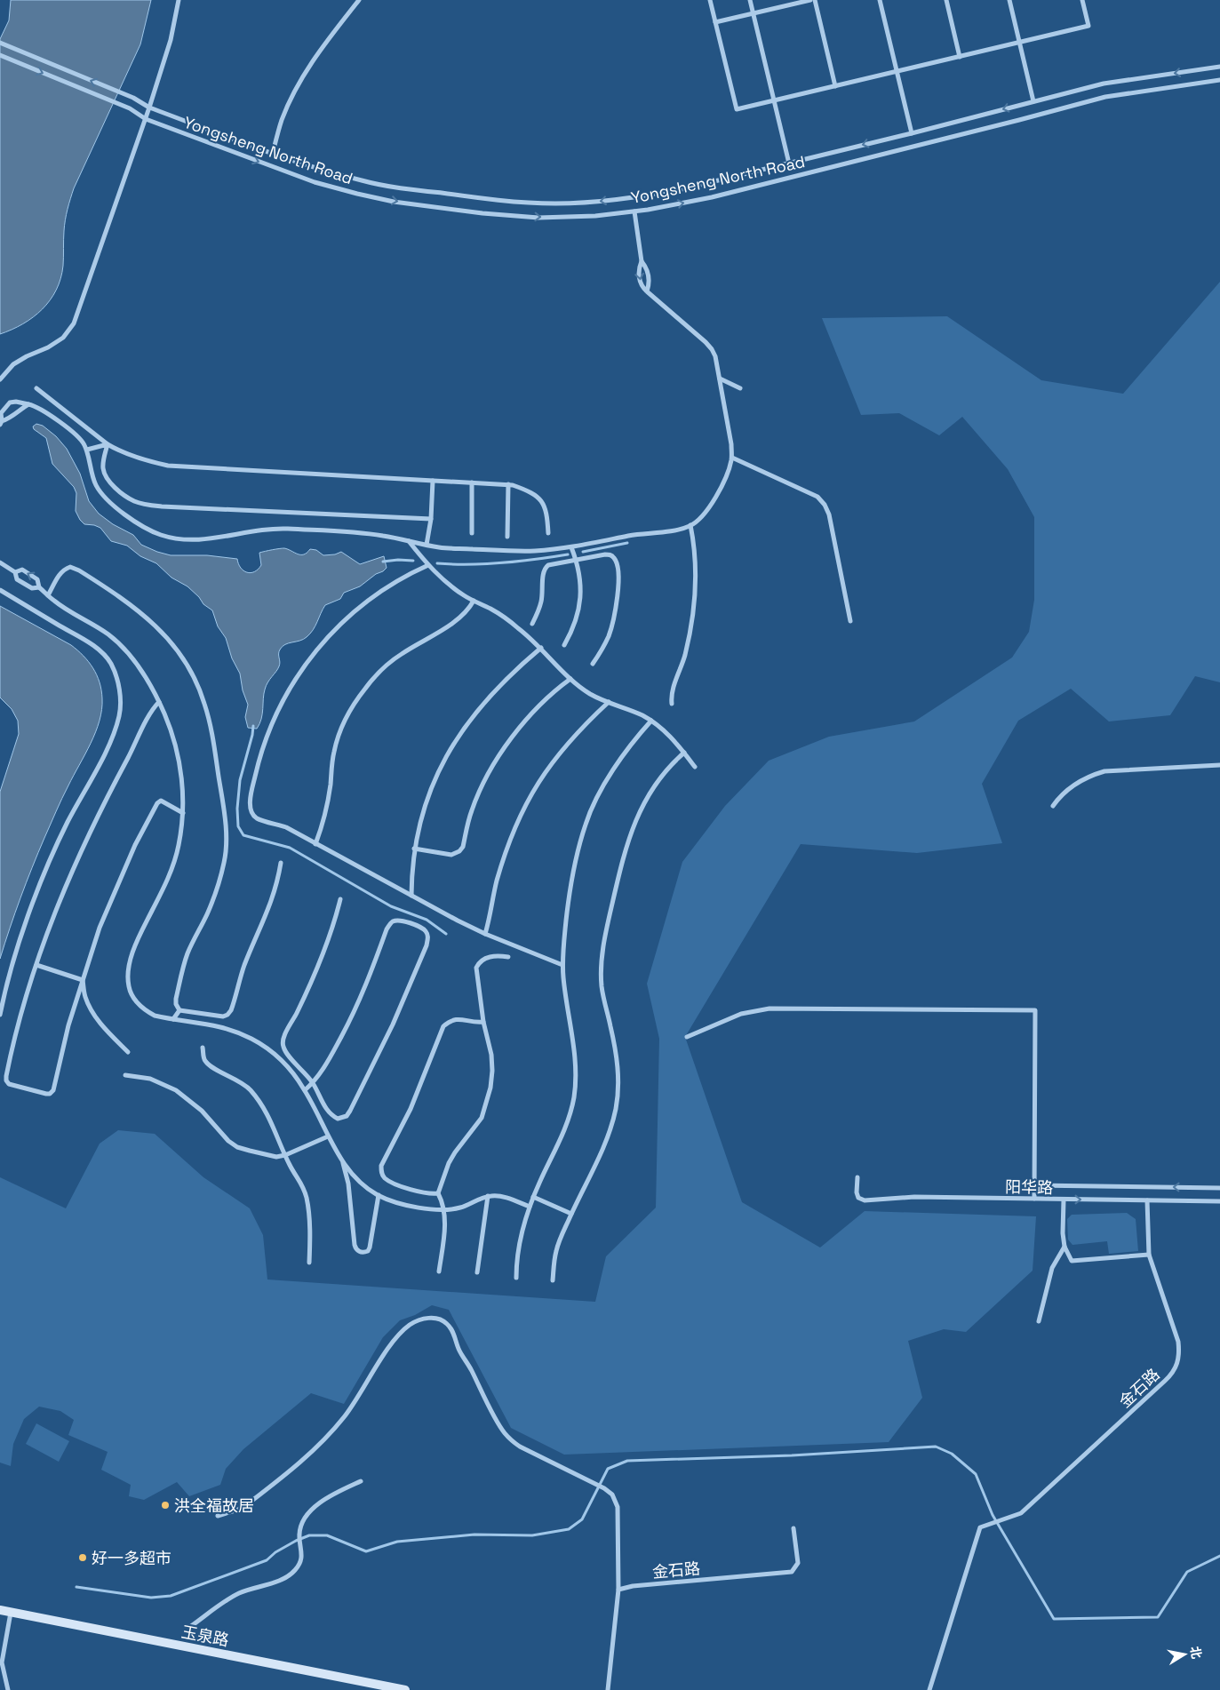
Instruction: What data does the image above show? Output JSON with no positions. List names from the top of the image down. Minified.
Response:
{"streets":{"street":["Yongsheng North Road","阳华路","金石路","玉泉路"]},"crossings":[["阳华路","金石路"]],"places":["洪全福故居","好一多超市"],"north":"right"}
